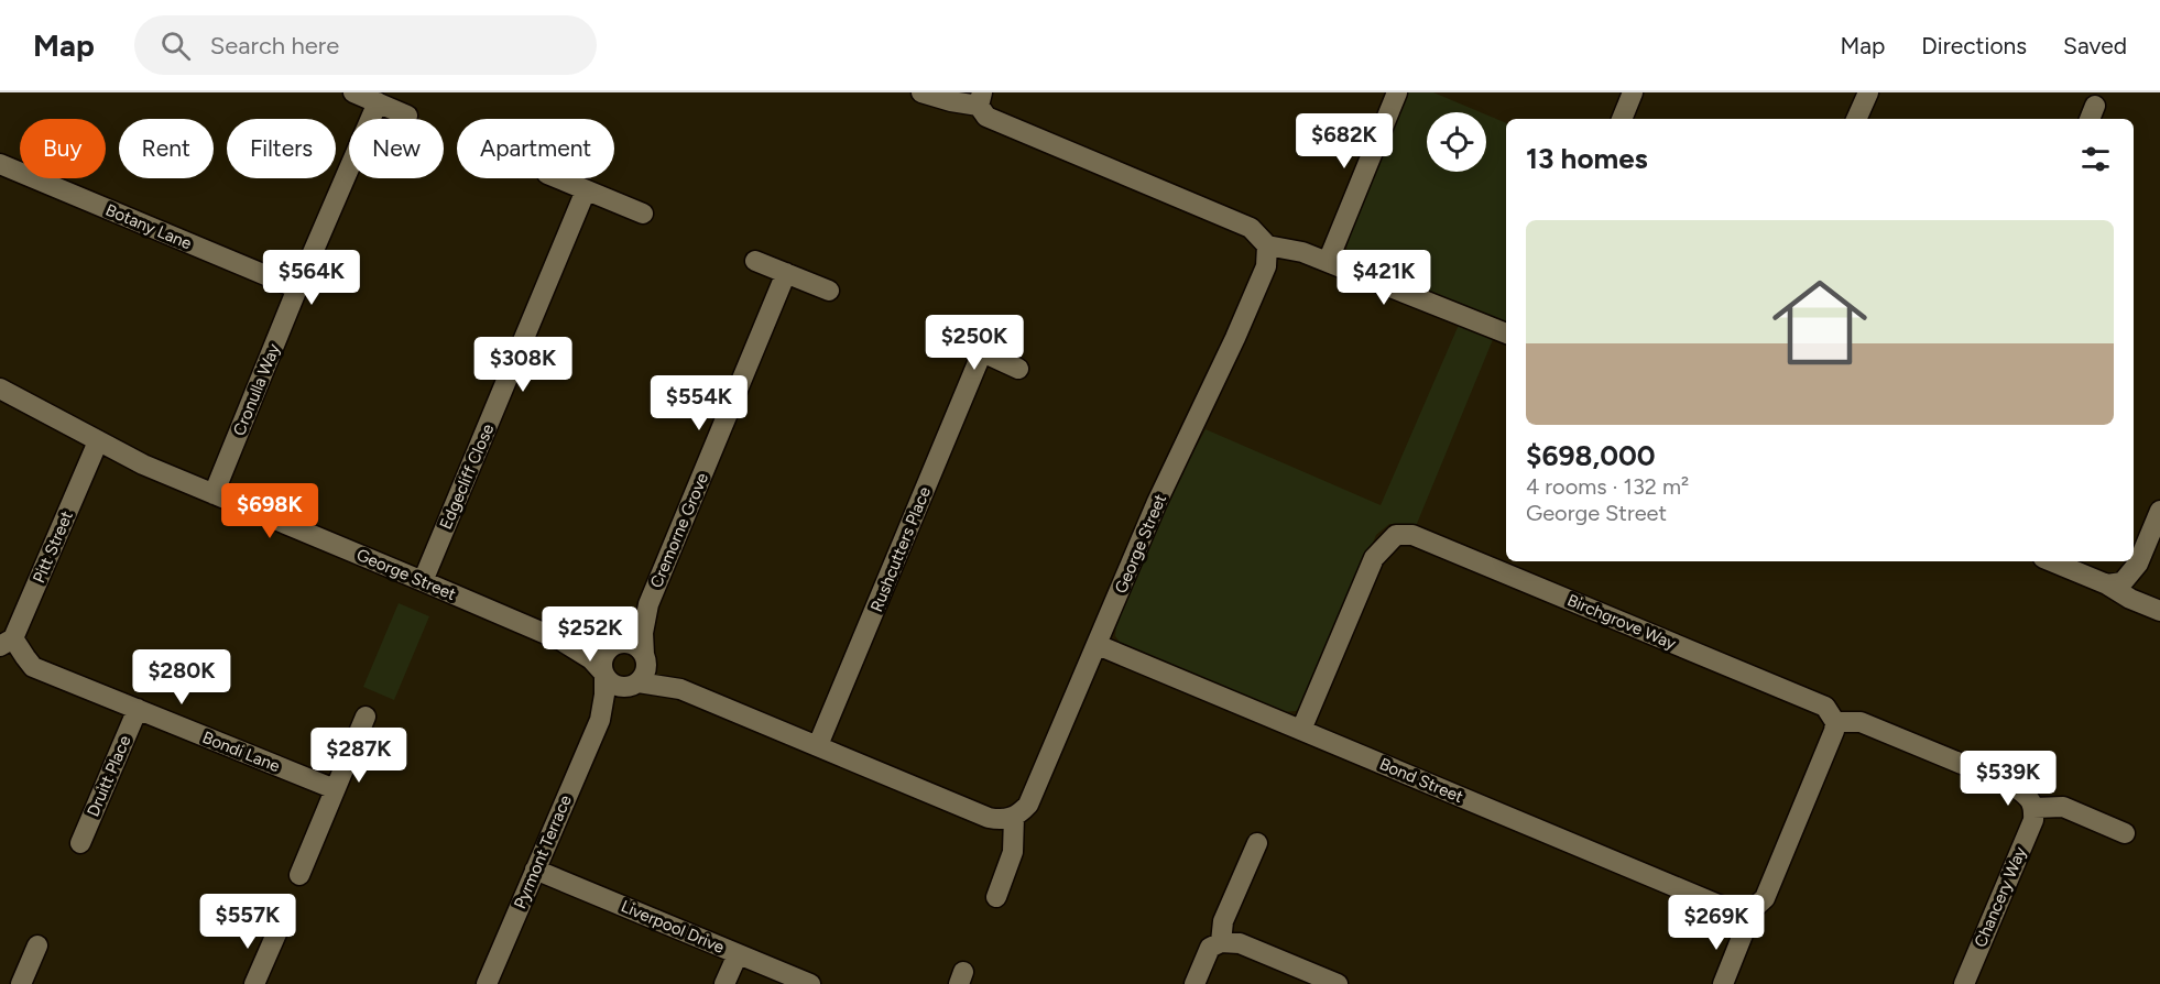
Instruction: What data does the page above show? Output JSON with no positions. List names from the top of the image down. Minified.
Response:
{"streets":{"street":["Botany Lane","Cronulla Way","Edgecliff Close","Cremorne Grove","George Street","Pitt Street","Rushcutters Place","Birchgrove Way","Bondi Lane","Druitt Place","Bond Street","Pyrmont Terrace","Chancery Way","Liverpool Drive"]},"crossings":[["Botany Lane","Cronulla Way"],["Cronulla Way","George Street"],["Edgecliff Close","George Street"],["Cremorne Grove","George Street"],["Cremorne Grove","Pyrmont Terrace"],["George Street","Pitt Street"],["George Street","Bond Street"],["George Street","Pyrmont Terrace"],["Pitt Street","Bondi Lane"],["Birchgrove Way","Bond Street"],["Bondi Lane","Druitt Place"],["Pyrmont Terrace","Liverpool Drive"]],"page":{"header":"Map","search":"Search here","nav":["Map","Directions","Saved"],"price":["$682K","$564K","$421K","$250K","$308K","$554K","$698K","$252K","$280K","$287K","$539K","$557K","$269K"],"chip":["Buy","Rent","Filters","New","Apartment"],"heading":"13 homes","list":[{"name":"$698,000","note":"4 rooms · 132 m² · George Street"}]}}
